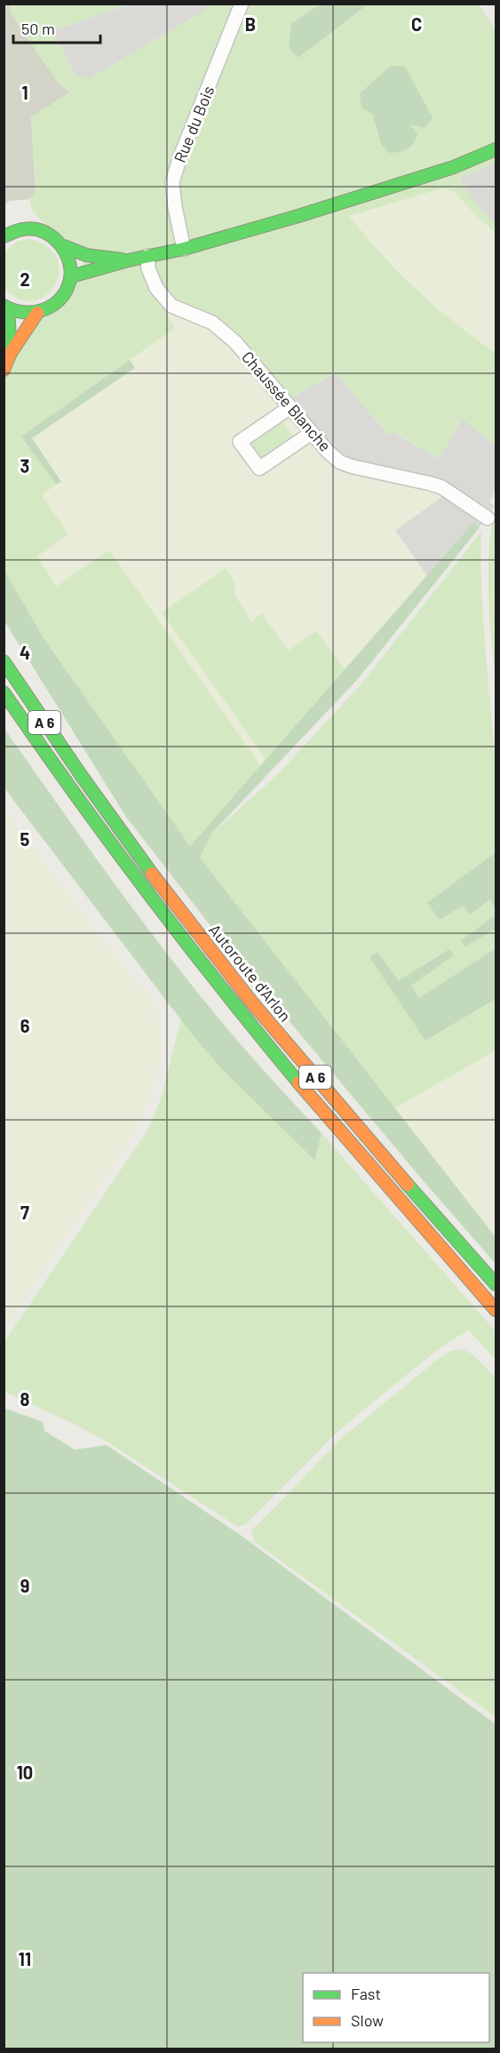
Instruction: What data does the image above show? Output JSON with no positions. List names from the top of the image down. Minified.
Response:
{"streets":{"main road":["A 6","Autoroute d'Arlon"],"street":["Rue du Bois","Chaussée Blanche"]},"crossings":[["A 6","Autoroute d'Arlon"]],"legend":["Fast","Slow"],"scale_bar":"50 m","grid":{"columns":["B","C"],"rows":["1","2","3","4","5","6","7","8","9","10","11"]}}
